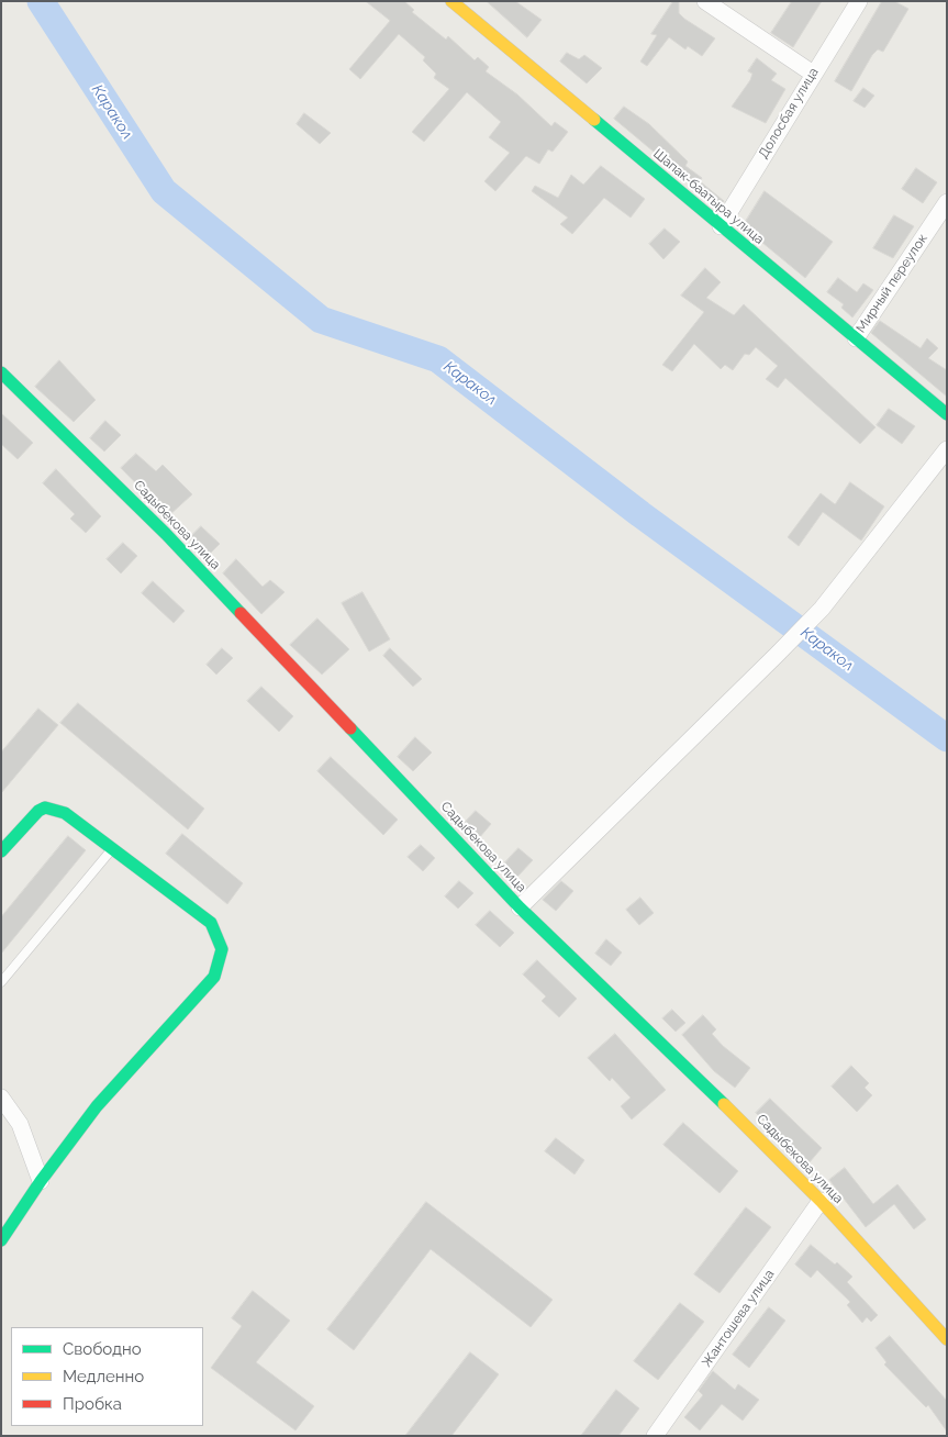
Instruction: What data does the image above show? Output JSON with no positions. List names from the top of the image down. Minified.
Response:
{"streets":{"street":["Долосбая улица","Шапак-баатыра улица","Мирный переулок","Садыбекова улица","Жантошева улица"]},"crossings":[["Долосбая улица","Шапак-баатыра улица"],["Шапак-баатыра улица","Мирный переулок"],["Садыбекова улица","Жантошева улица"]],"water":["Каракол"],"legend":["Свободно","Медленно","Пробка"]}
